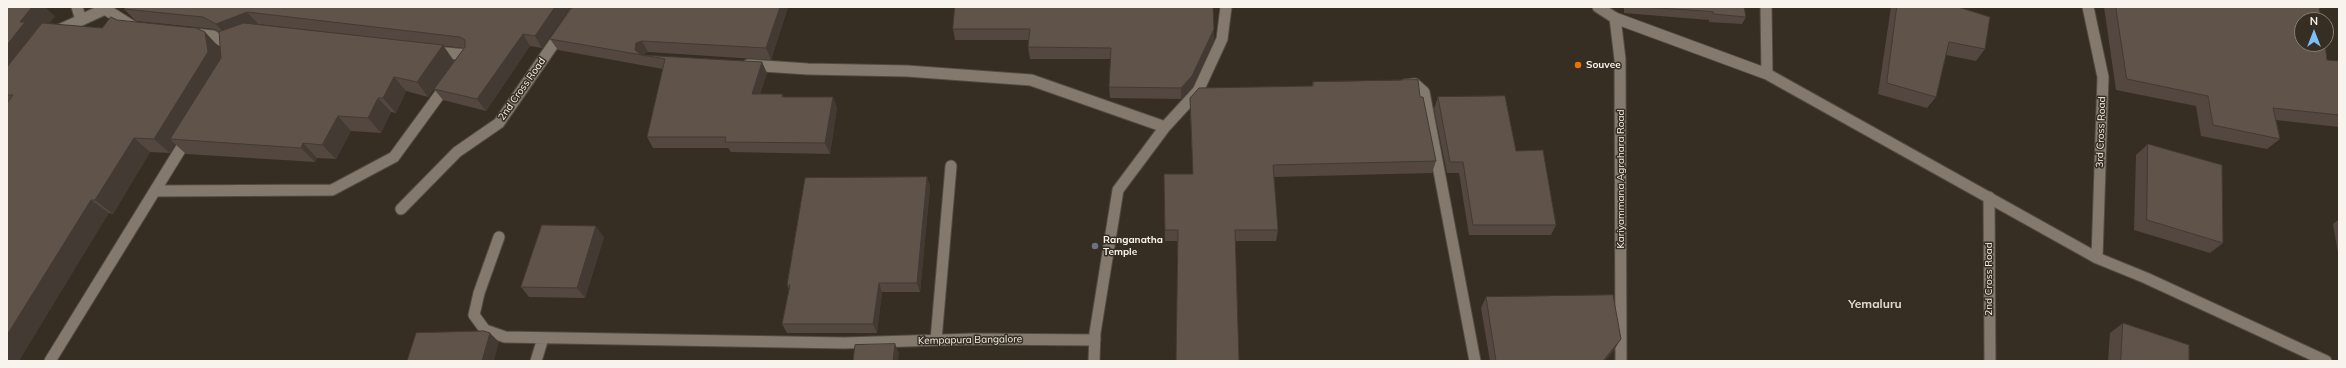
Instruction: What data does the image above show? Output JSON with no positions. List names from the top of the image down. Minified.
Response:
{"streets":{"street":["2nd Cross Road","3rd Cross Road","Kariyammana Agrahara Road","Kempapura Bangalore"]},"districts":["Yemaluru"],"places":["Souvee","Ranganatha Temple"],"north":"top"}
